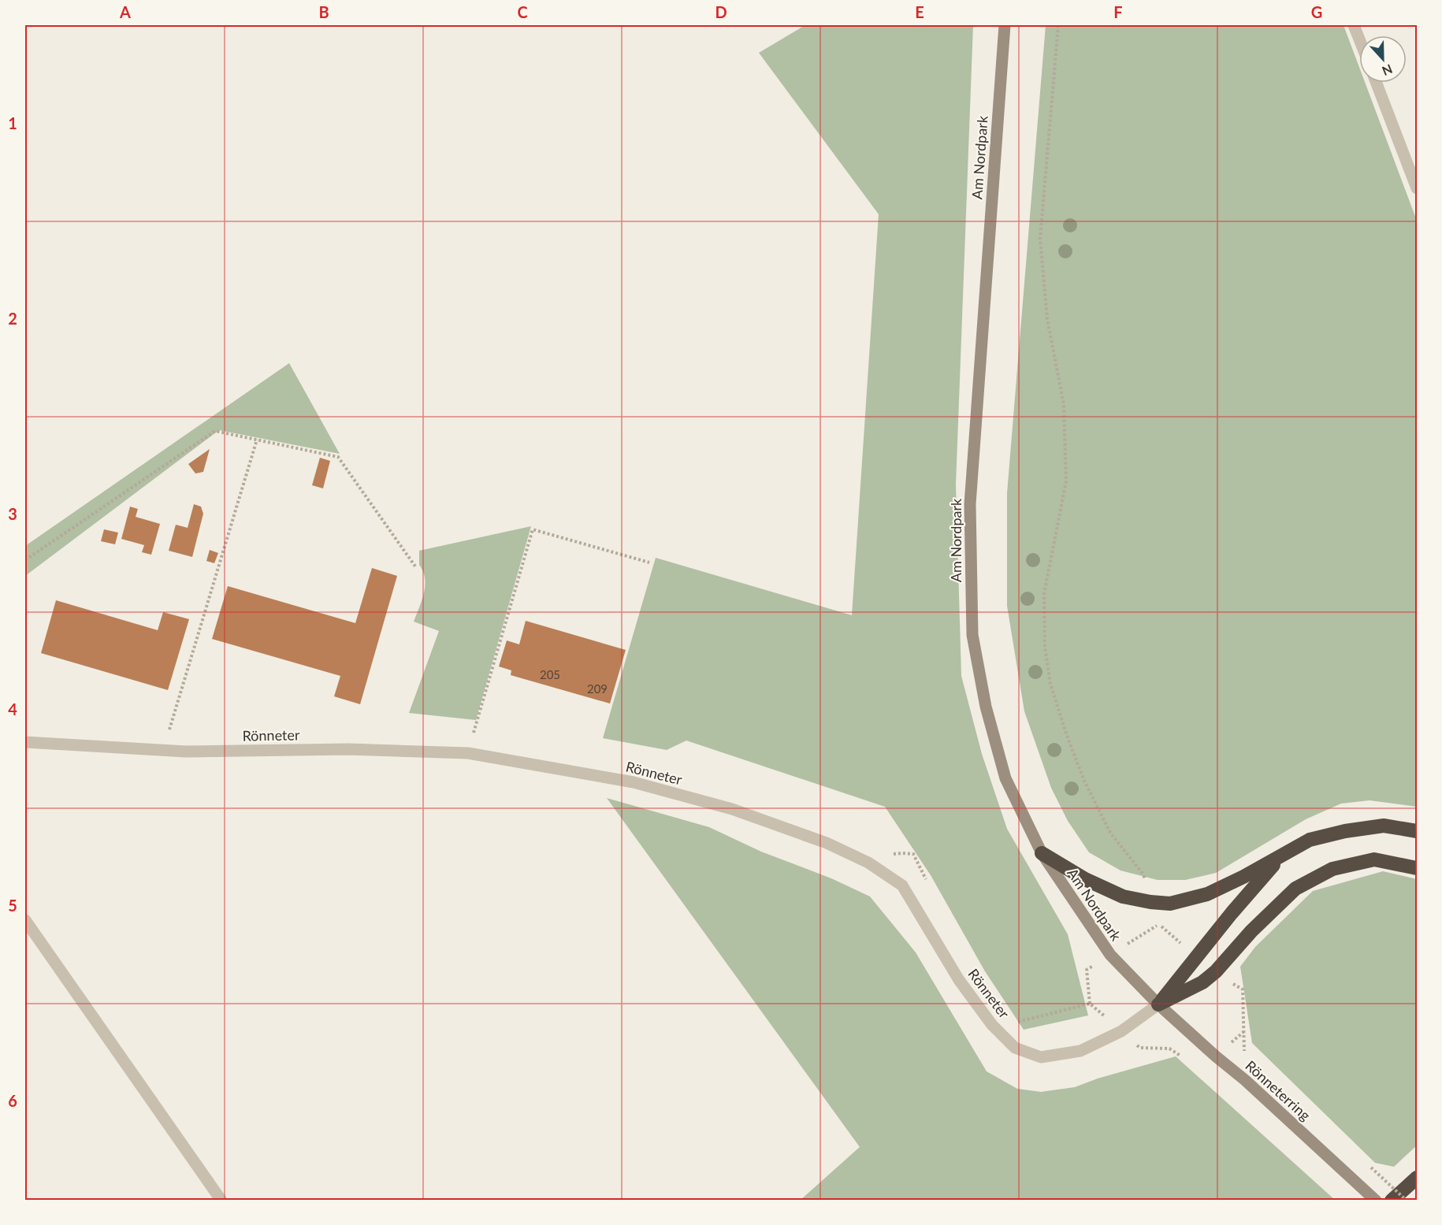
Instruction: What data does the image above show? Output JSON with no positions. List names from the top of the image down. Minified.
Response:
{"streets":{"street":["Am Nordpark","Rönneter","Rönneterring"]},"crossings":[["Am Nordpark","Rönneter"],["Am Nordpark","Rönneterring"],["Rönneter","Rönneterring"]],"house_numbers":["205","209"],"north":"bottom","grid":{"columns":["A","B","C","D","E","F","G"],"rows":["1","2","3","4","5","6"]}}
